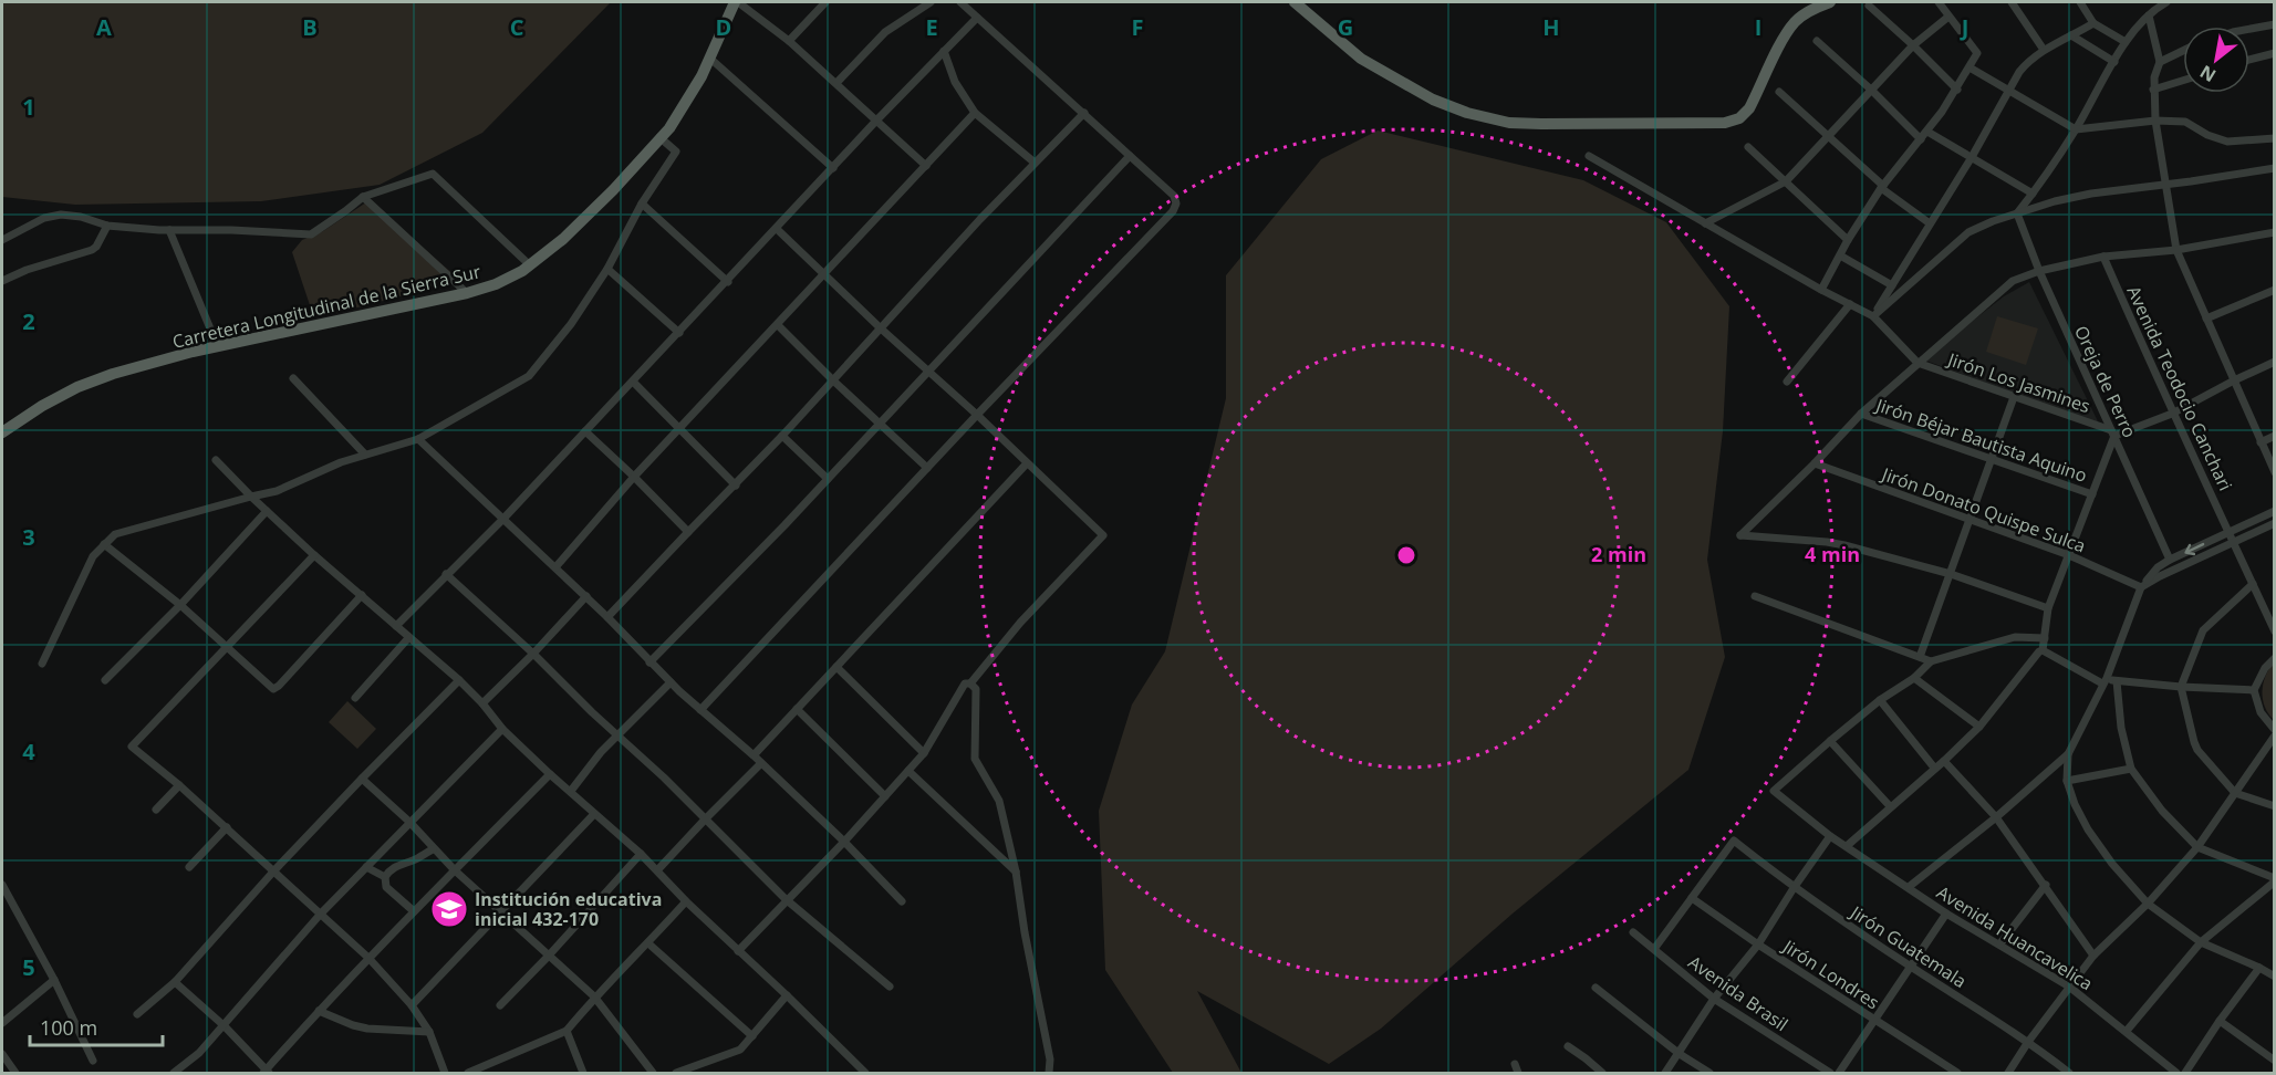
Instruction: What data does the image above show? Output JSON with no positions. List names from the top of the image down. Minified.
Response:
{"streets":{"highway":["Carretera Longitudinal de la Sierra Sur"],"street":["Oreja de Perro","Jirón Los Jasmines","Avenida Teodocio Canchari","Jirón Béjar Bautista Aquino","Jirón Donato Quispe Sulca","Avenida Huancavelica","Jirón Guatemala","Jirón Londres","Avenida Brasil"]},"crossings":[["Oreja de Perro","Jirón Los Jasmines"],["Jirón Guatemala","Jirón Londres"]],"places":{"school or university":["Institución educativa inicial 432-170"]},"scale_bar":"100 m","north":"bottom left","grid":{"columns":["A","B","C","D","E","F","G","H","I","J"],"rows":["1","2","3","4","5"]},"rings":["2 min","4 min"]}
